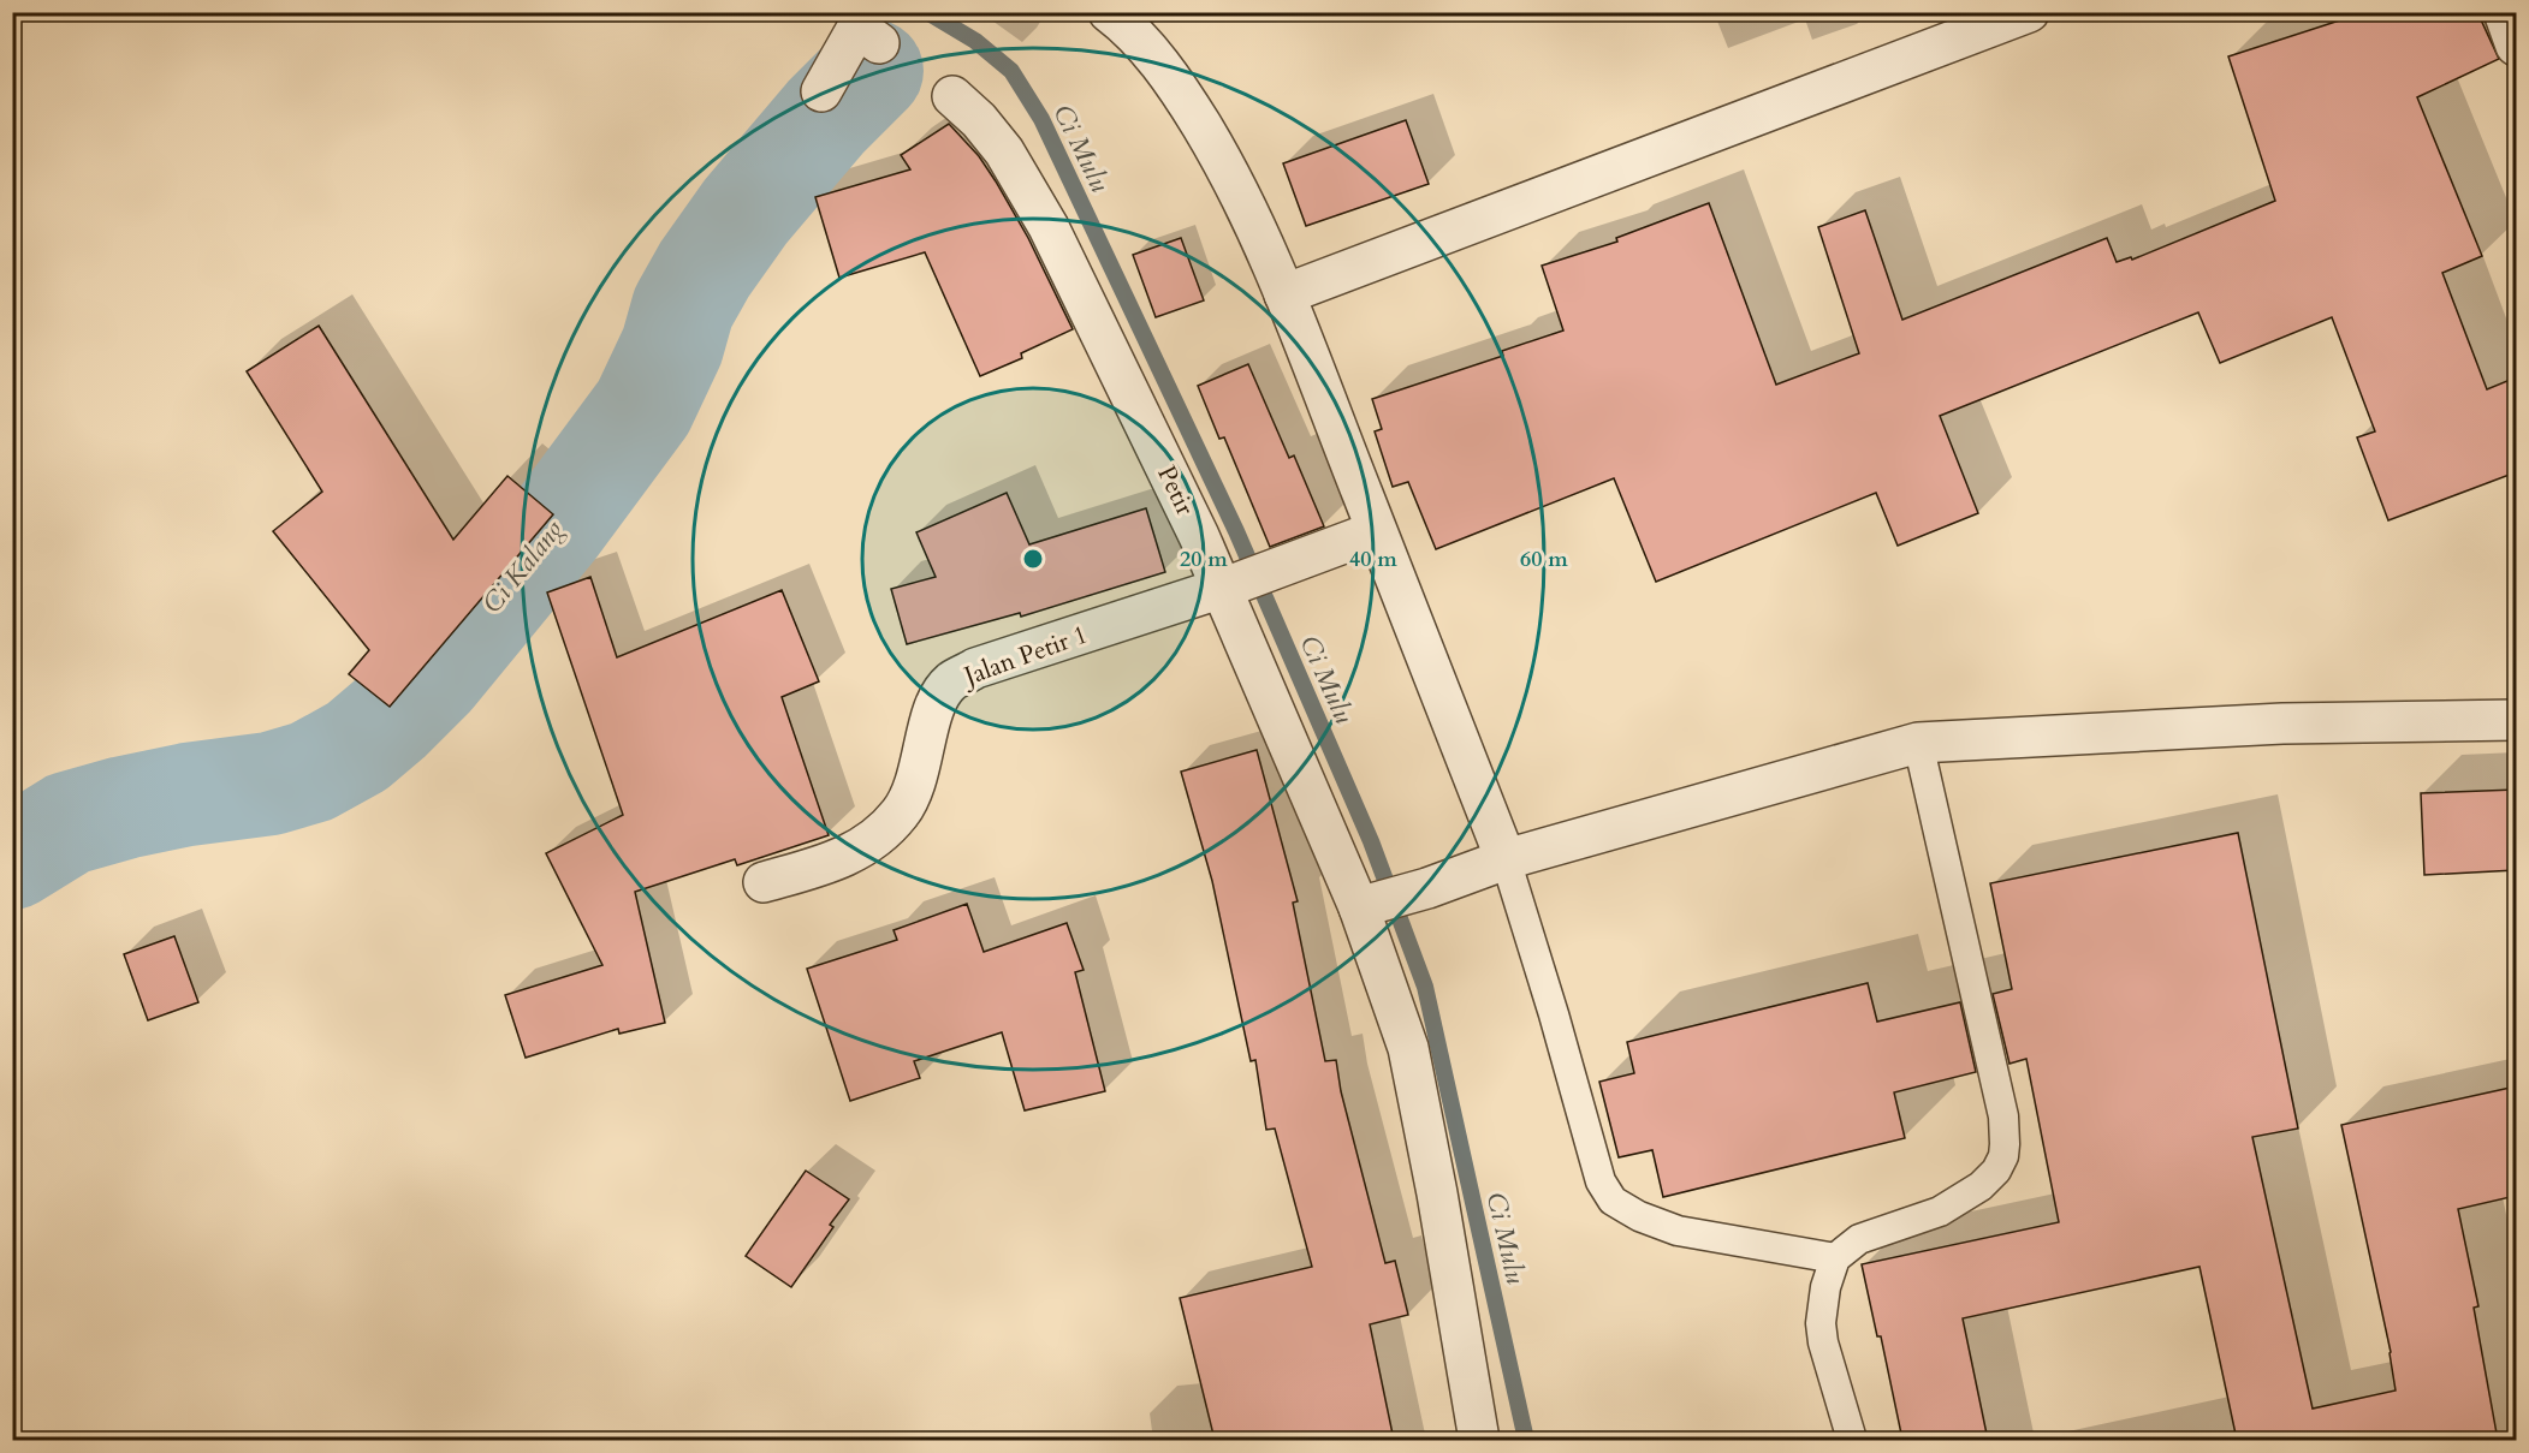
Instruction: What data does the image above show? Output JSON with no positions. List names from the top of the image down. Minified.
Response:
{"streets":{"street":["Petir","Jalan Petir 1"]},"crossings":[["Petir","Jalan Petir 1"]],"water":["Ci Mulu","Ci Kalang"],"rings":["20 m","40 m","60 m"]}
